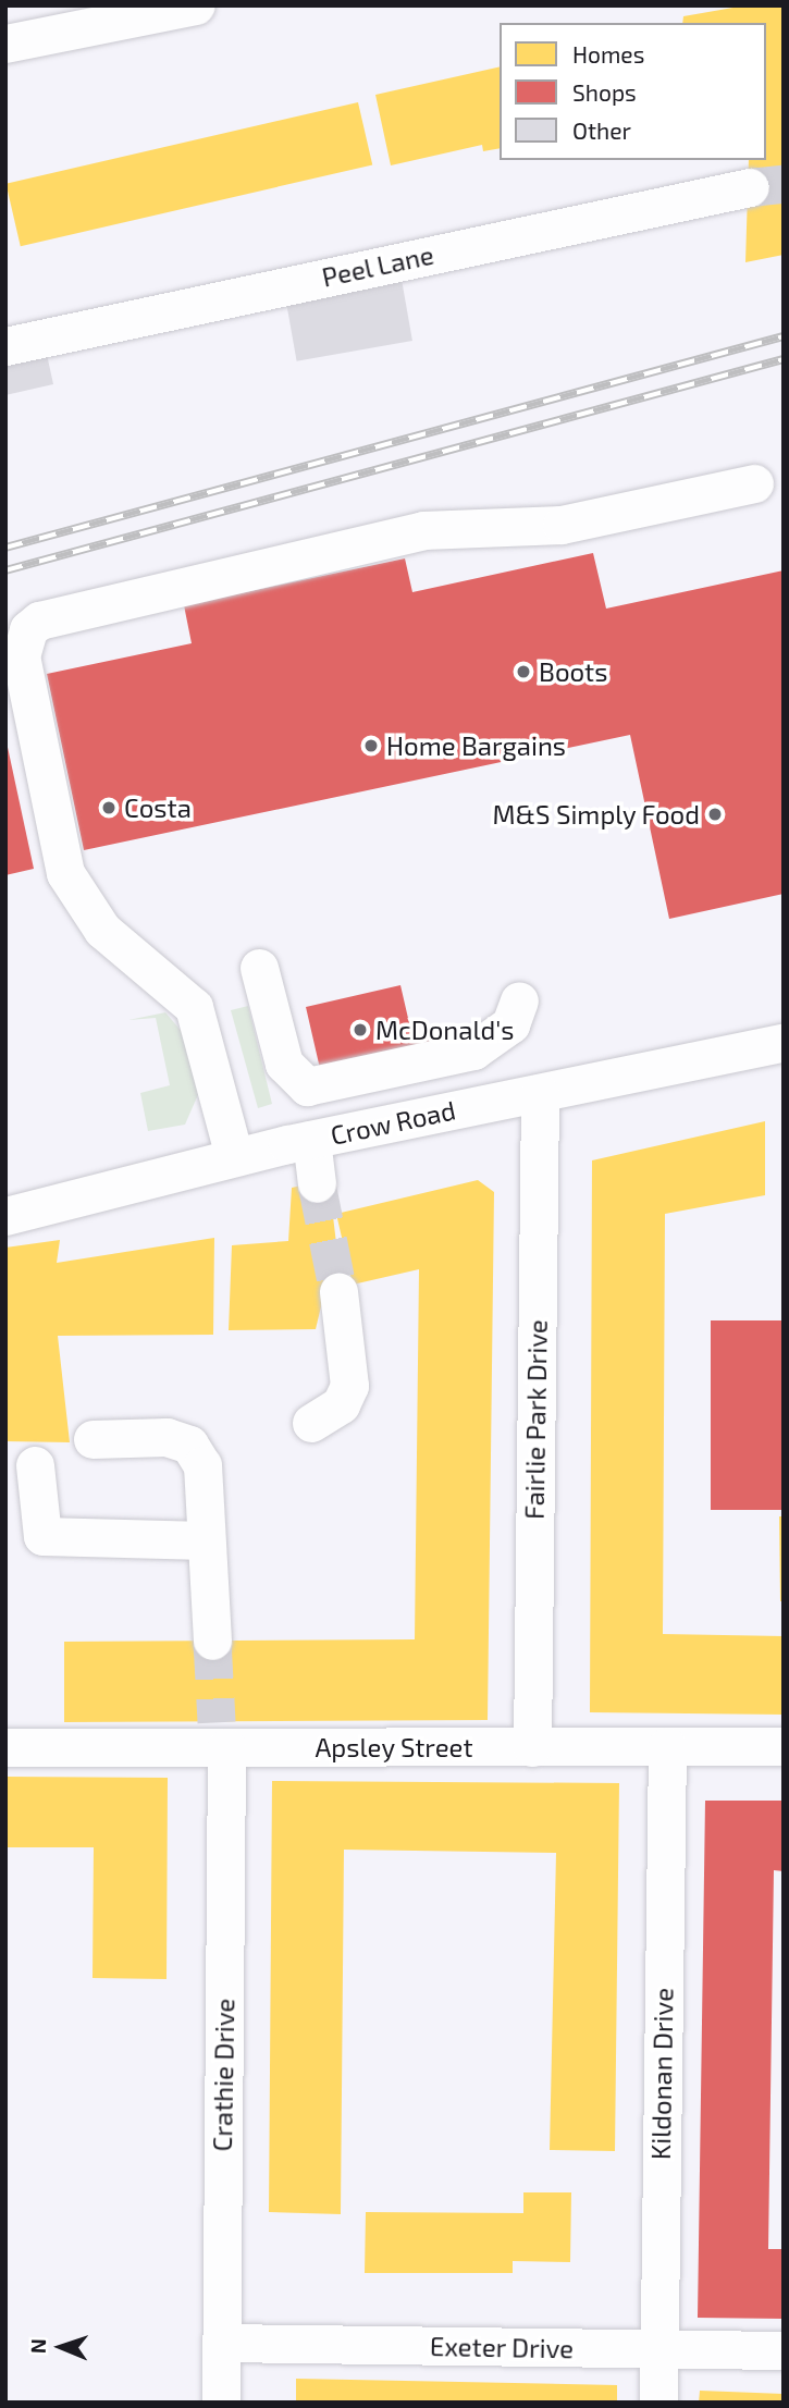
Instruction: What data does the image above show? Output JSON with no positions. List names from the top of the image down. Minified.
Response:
{"streets":{"street":["Peel Lane","Crow Road","Fairlie Park Drive","Apsley Street","Kildonan Drive","Crathie Drive","Exeter Drive"]},"crossings":[["Crow Road","Fairlie Park Drive"],["Fairlie Park Drive","Apsley Street"],["Apsley Street","Kildonan Drive"],["Apsley Street","Crathie Drive"],["Kildonan Drive","Exeter Drive"],["Crathie Drive","Exeter Drive"]],"places":["Boots","Home Bargains","Costa","M&S Simply Food","McDonald's"],"legend":["Homes","Shops","Other"],"north":"left"}
